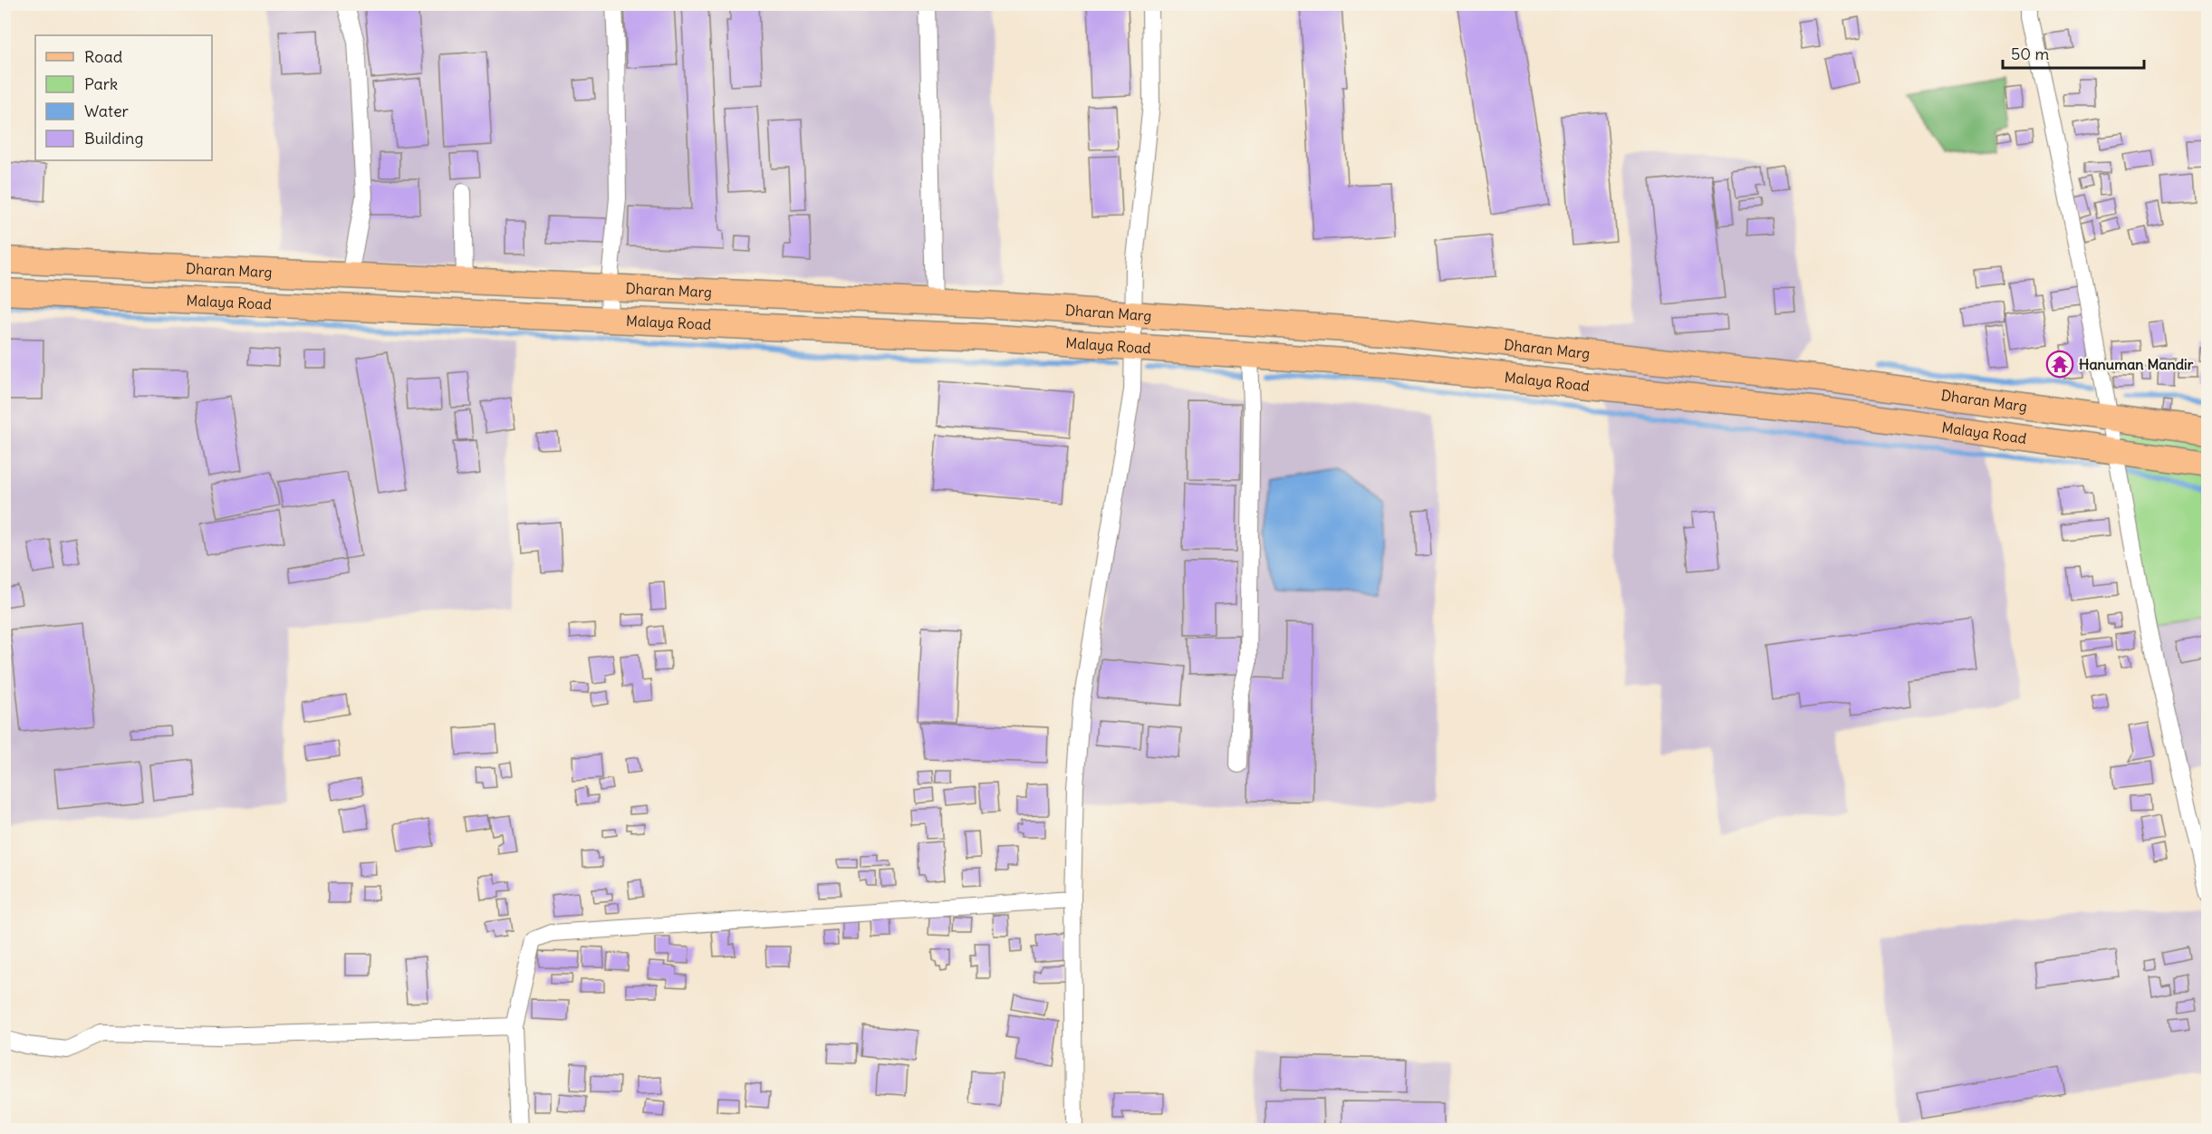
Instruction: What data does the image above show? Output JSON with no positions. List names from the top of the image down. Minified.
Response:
{"streets":{"main road":["Dharan Marg","Malaya Road"]},"places":{"temple":["Hanuman Mandir"]},"legend":["Road","Park","Water","Building"],"scale_bar":"50 m"}
